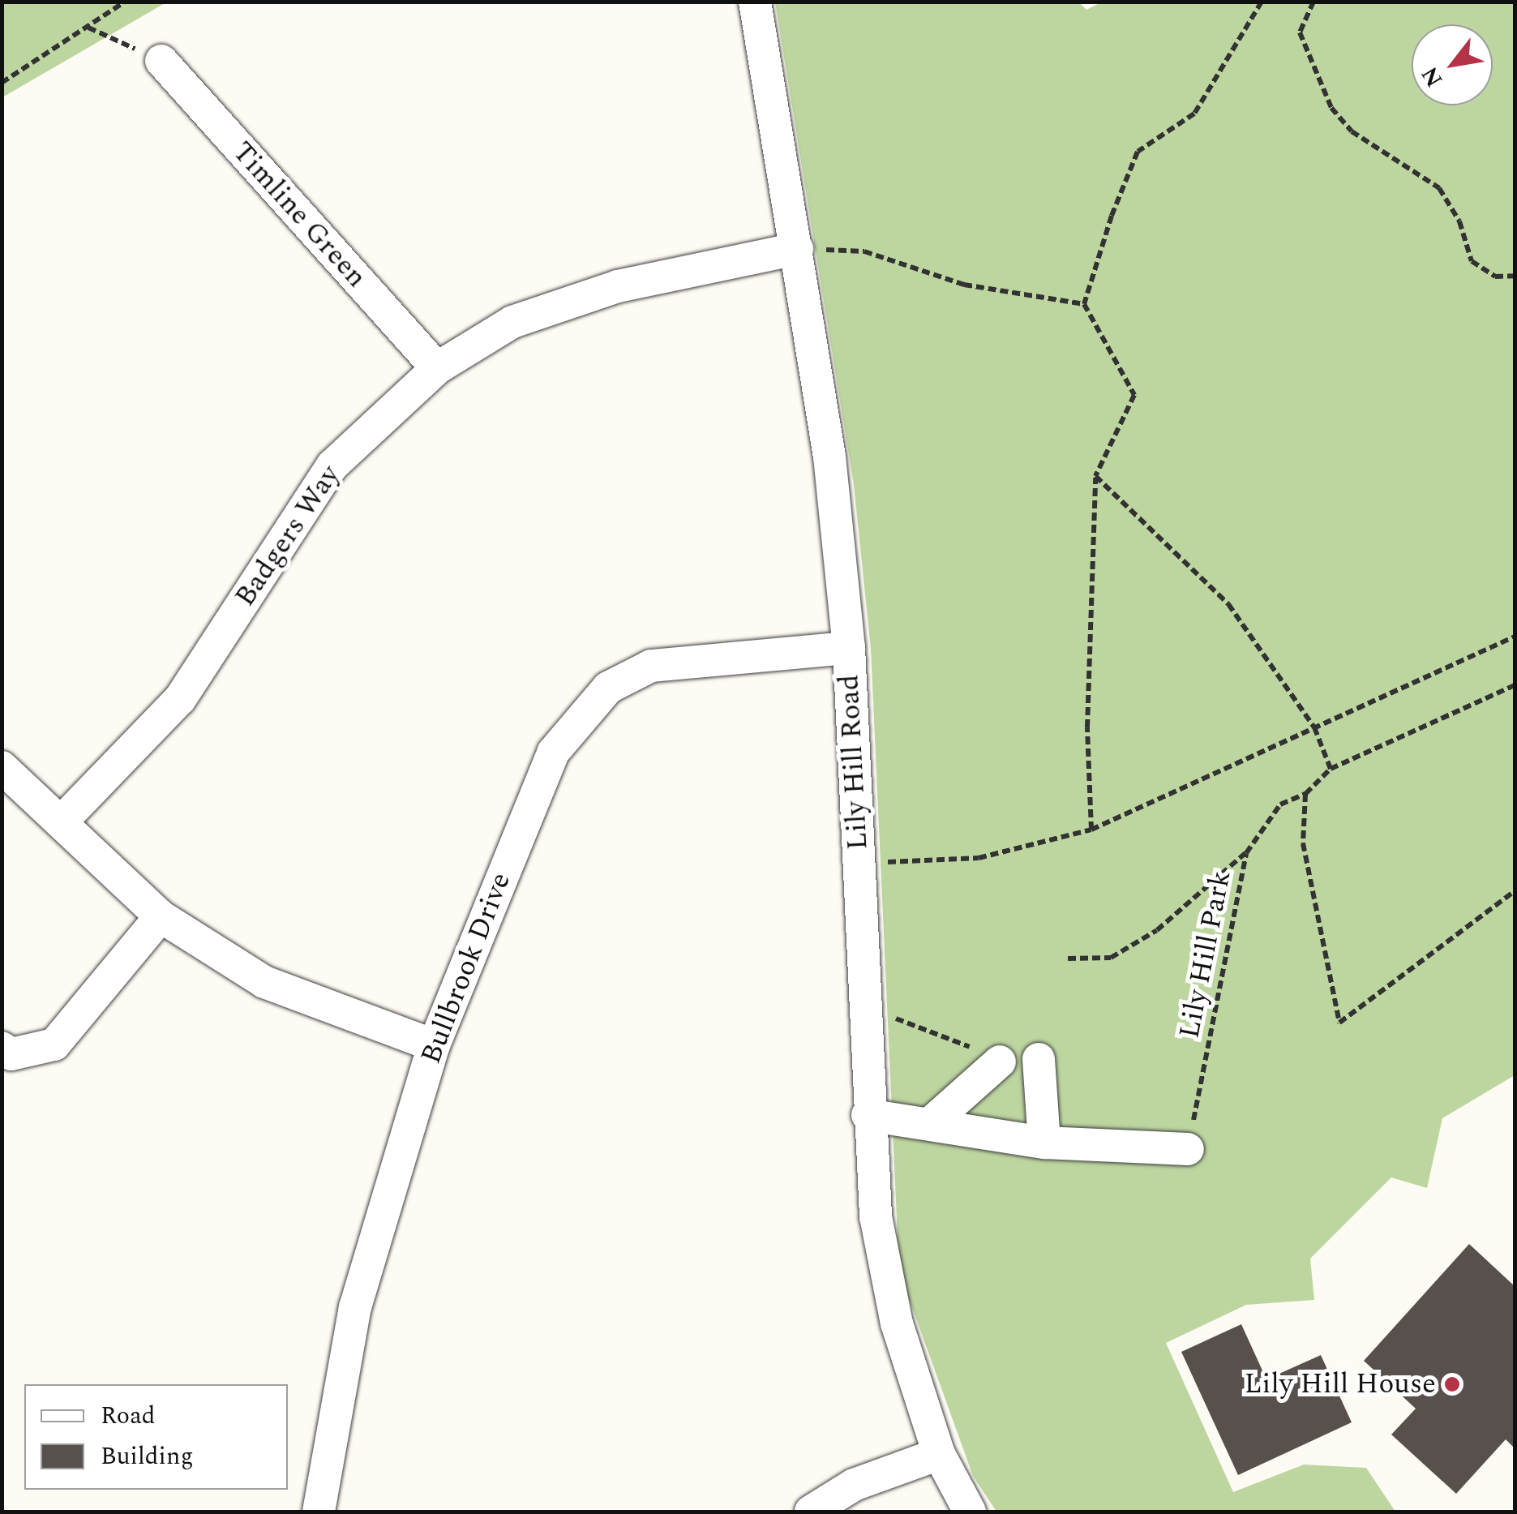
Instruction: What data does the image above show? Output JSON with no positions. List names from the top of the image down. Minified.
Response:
{"streets":{"street":["Timline Green","Badgers Way","Lily Hill Road","Bullbrook Drive"],"path":["Lily Hill Park"]},"crossings":[["Timline Green","Badgers Way"],["Badgers Way","Lily Hill Road"],["Lily Hill Road","Bullbrook Drive"]],"places":["Lily Hill House"],"legend":["Road","Building"],"north":"bottom left"}
